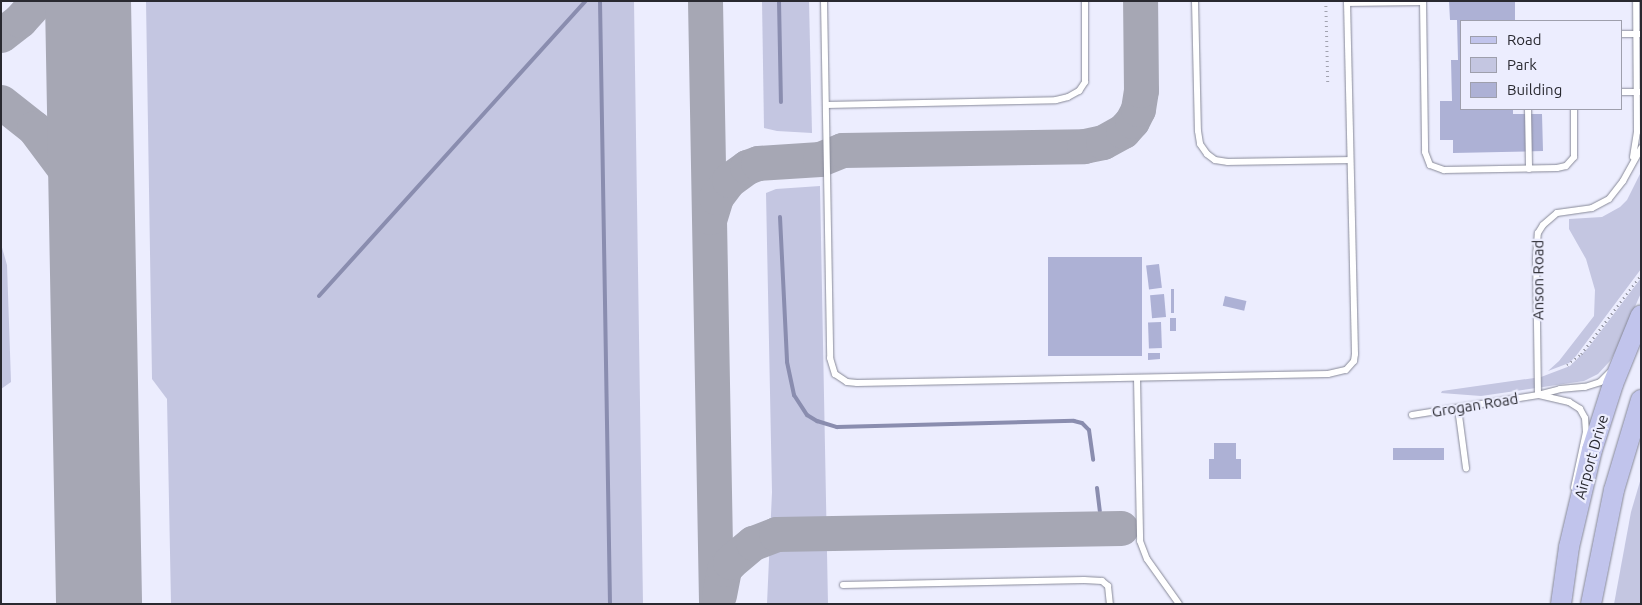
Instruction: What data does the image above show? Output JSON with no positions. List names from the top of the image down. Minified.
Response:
{"streets":{"main road":["Airport Drive"],"lane":["Anson Road","Grogan Road"]},"crossings":[["Anson Road","Grogan Road"],["Grogan Road","Airport Drive"]],"legend":["Road","Park","Building"]}
